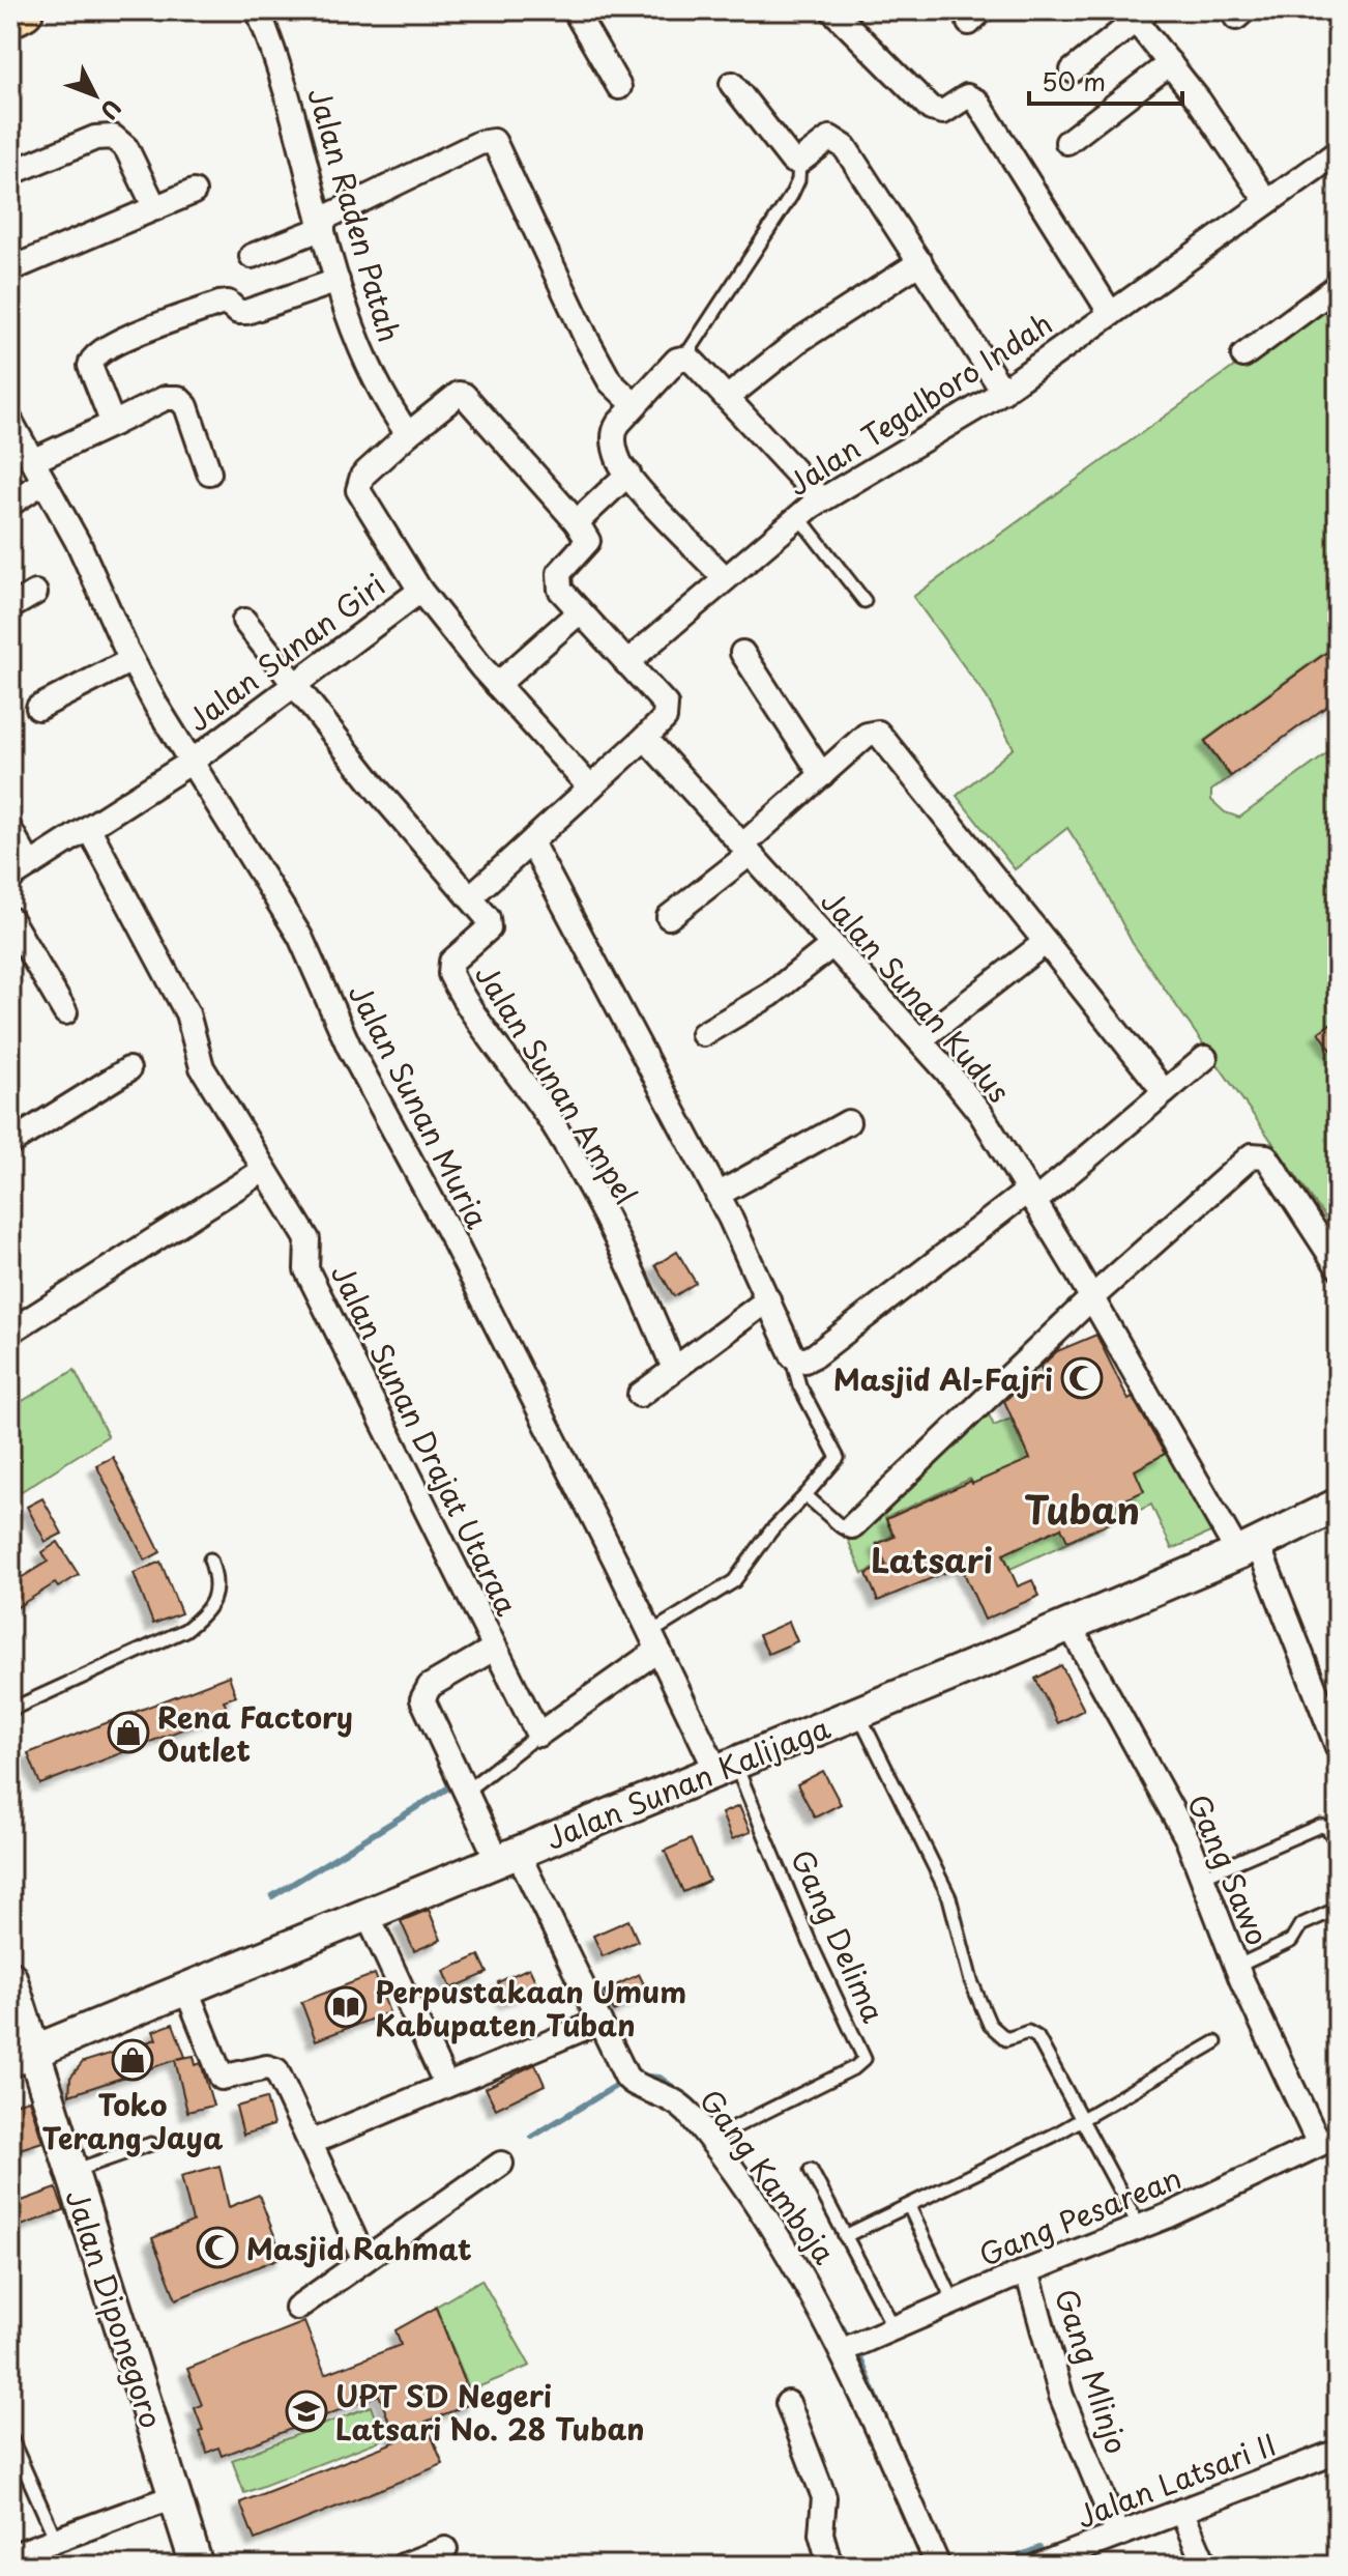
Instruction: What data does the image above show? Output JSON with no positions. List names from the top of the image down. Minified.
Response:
{"streets":{"main road":["Jalan Sunan Kalijaga","Jalan Diponegoro"],"street":["Jalan Raden Patah","Jalan Tegalboro Indah","Jalan Sunan Giri","Jalan Sunan Kudus","Jalan Sunan Ampel","Jalan Sunan Muria","Jalan Sunan Drajat Utaraa","Gang Sawo","Gang Kamboja","Gang Pesarean","Gang Mlinjo","Jalan Latsari II"],"lane":["Gang Delima"]},"crossings":[["Jalan Sunan Giri","Jalan Sunan Ampel"],["Jalan Sunan Giri","Jalan Sunan Muria"],["Jalan Sunan Giri","Jalan Sunan Drajat Utaraa"],["Jalan Sunan Kudus","Jalan Sunan Kalijaga"],["Jalan Sunan Muria","Jalan Sunan Kalijaga"],["Jalan Sunan Muria","Gang Delima"],["Jalan Sunan Drajat Utaraa","Gang Kamboja"],["Jalan Sunan Kalijaga","Gang Sawo"],["Jalan Sunan Kalijaga","Gang Delima"],["Jalan Sunan Kalijaga","Gang Kamboja"],["Jalan Sunan Kalijaga","Jalan Diponegoro"],["Gang Sawo","Gang Pesarean"],["Gang Delima","Gang Kamboja"],["Gang Kamboja","Gang Pesarean"],["Gang Pesarean","Gang Mlinjo"],["Gang Mlinjo","Jalan Latsari II"]],"districts":["Tuban","Latsari"],"places":{"mosque":["Masjid Al-Fajri","Masjid Rahmat"],"shop":["Rena Factory Outlet","Toko Terang Jaya"],"library":["Perpustakaan Umum Kabupaten Tuban"],"school or university":["UPT SD Negeri Latsari No. 28 Tuban"]},"scale_bar":"50 m","north":"bottom right"}
